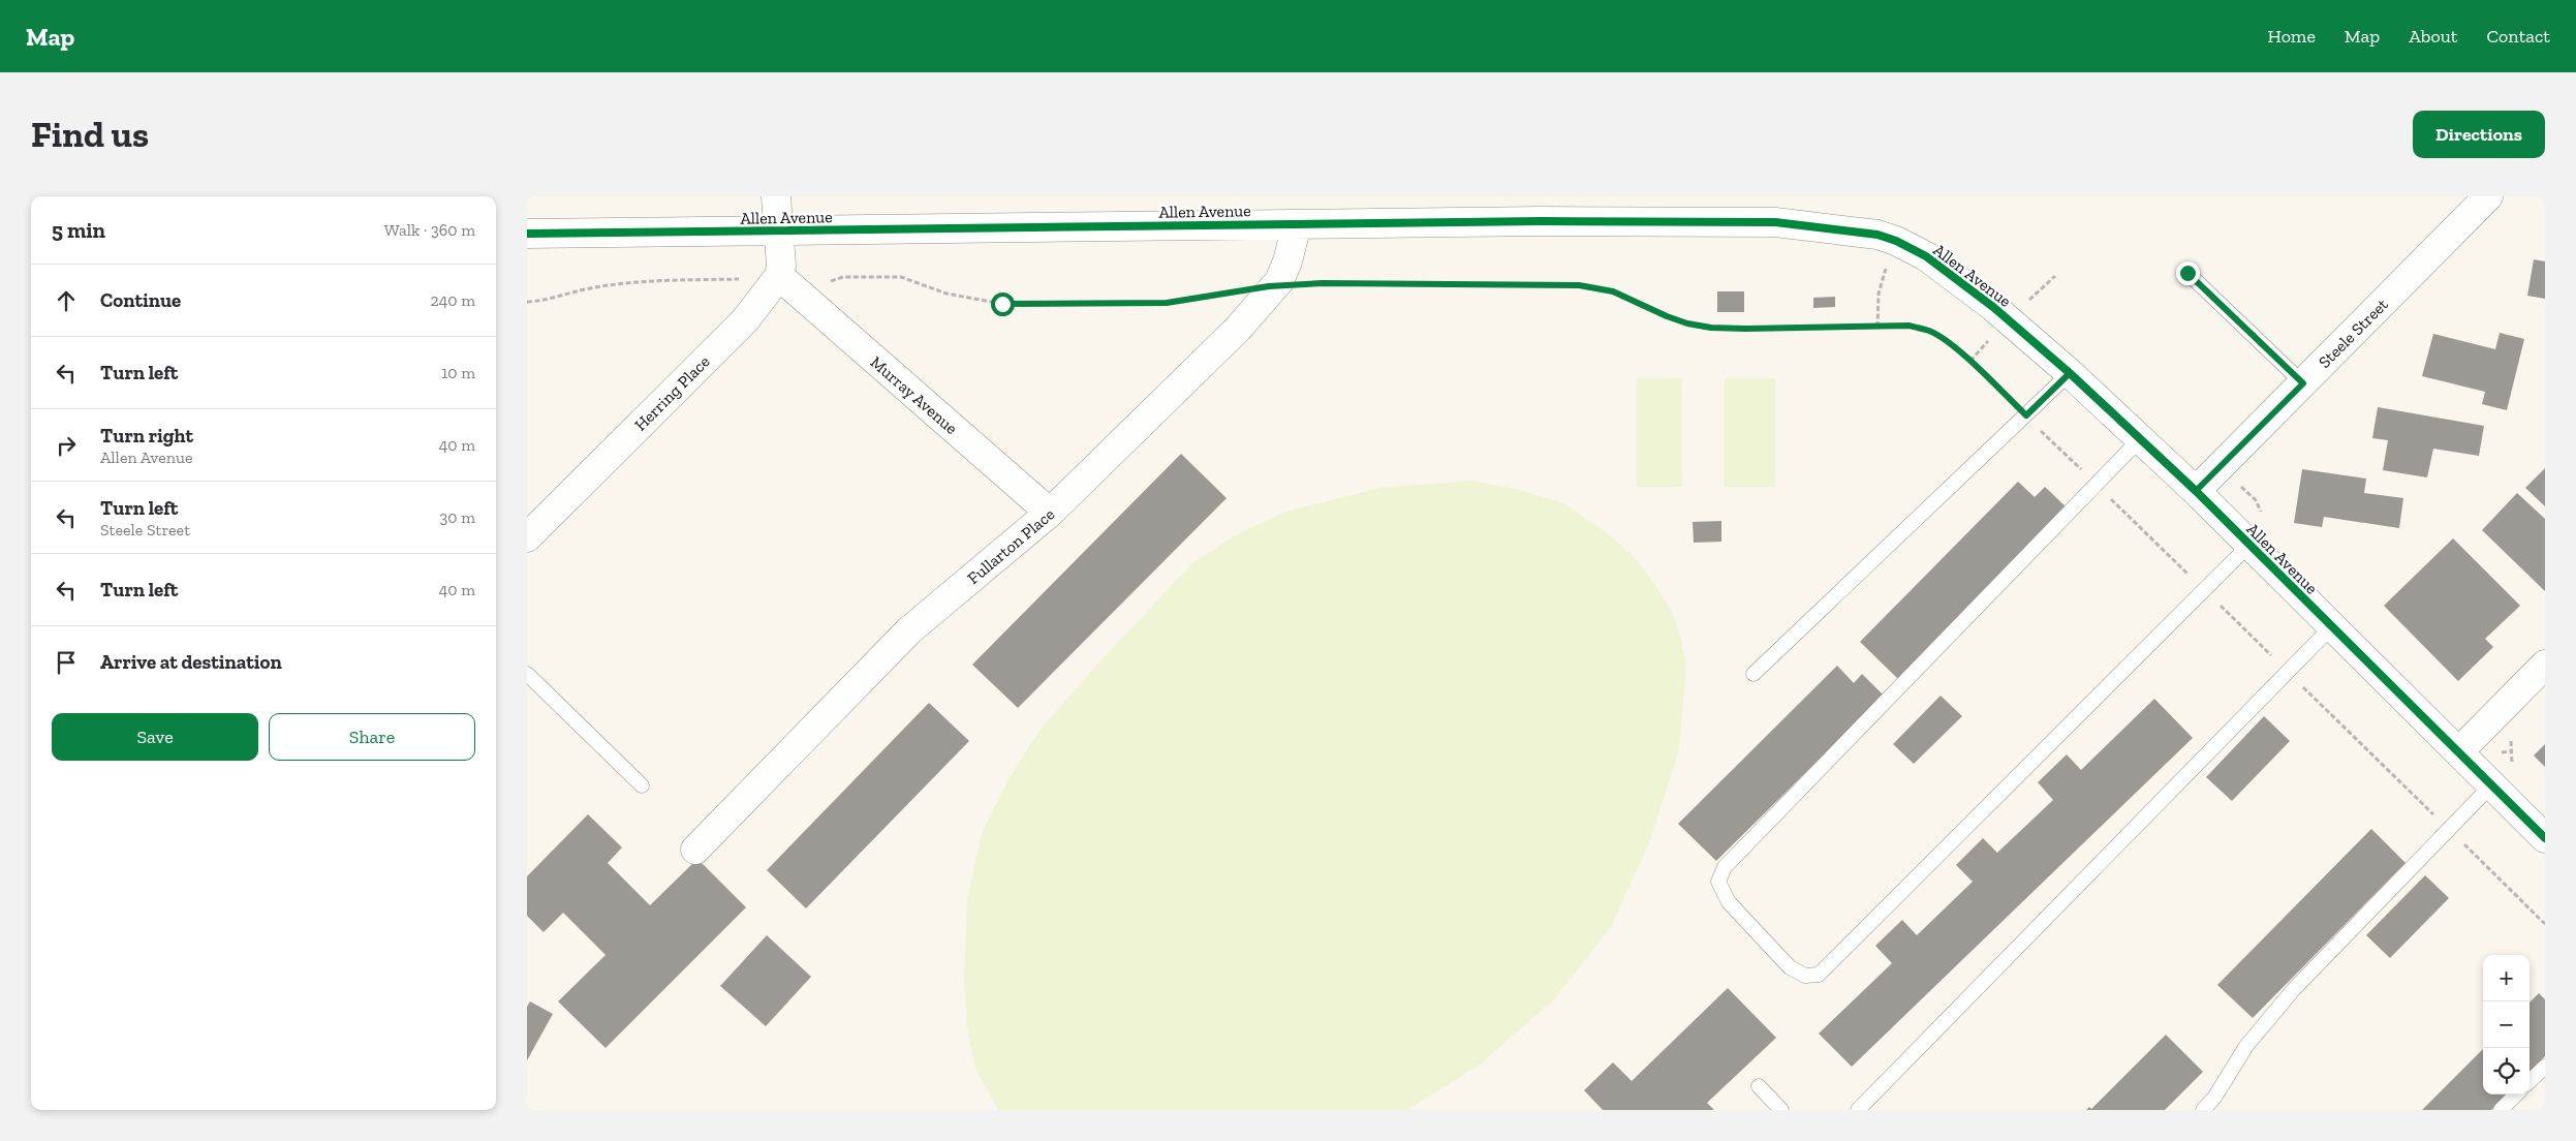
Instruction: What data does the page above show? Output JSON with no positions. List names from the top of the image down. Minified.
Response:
{"streets":{"street":["Allen Avenue","Steele Street","Herring Place","Murray Avenue","Fullarton Place"]},"crossings":[["Allen Avenue","Steele Street"],["Allen Avenue","Fullarton Place"],["Herring Place","Murray Avenue"],["Murray Avenue","Fullarton Place"]],"page":{"header":"Map","nav":["Home","Map","About","Contact"],"buttons":["Directions",["Save","Share"]],"title":"Find us","heading":["5 min","Walk · 360 m"],"list":[["Continue","240 m"],["Turn left","10 m"],["Turn right","Allen Avenue","40 m"],["Turn left","Steele Street","30 m"],["Turn left","40 m"],"Arrive at destination"],"map_buttons":["+","−"]}}
